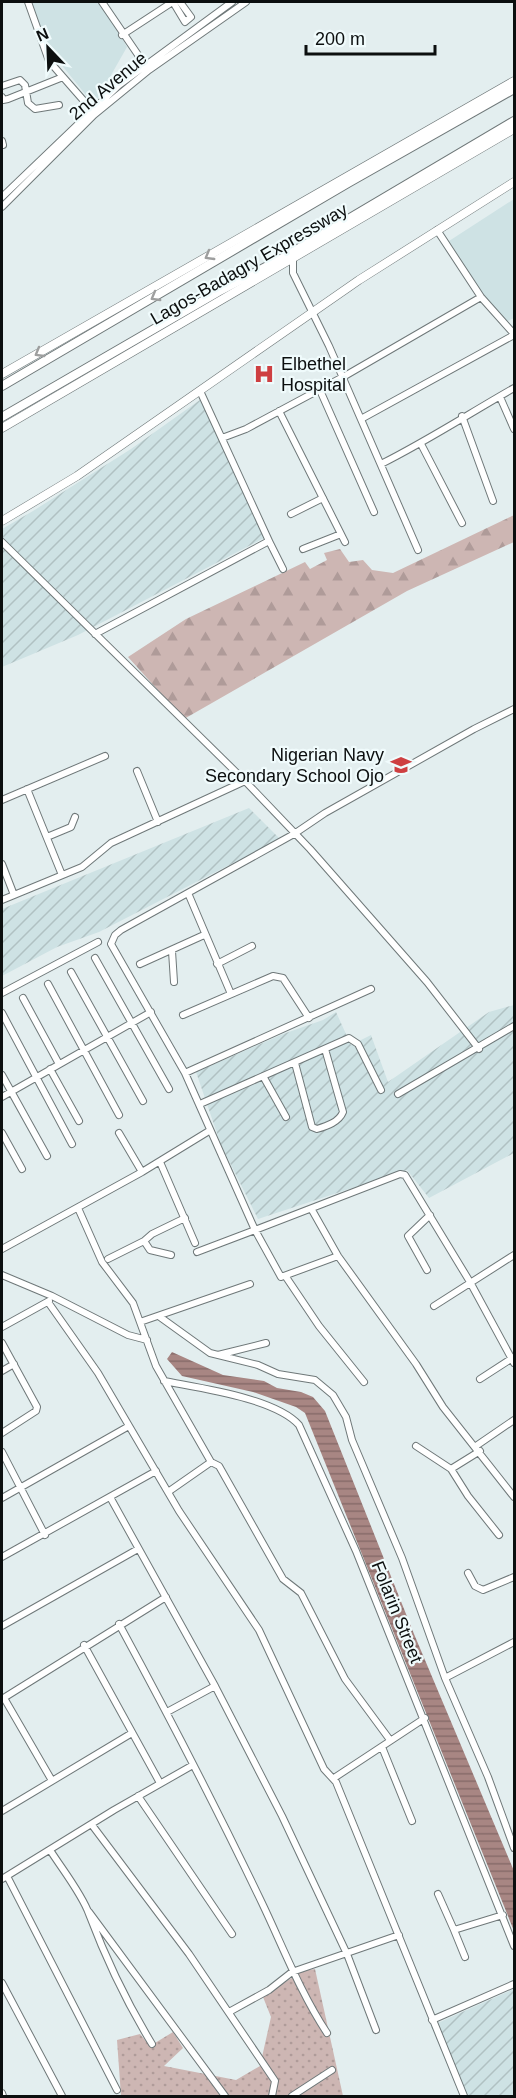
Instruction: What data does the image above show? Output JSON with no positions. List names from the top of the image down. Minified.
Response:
{"streets":{"highway":["Lagos-Badagry Expressway"],"street":["2nd Avenue","Folarin Street"]},"places":{"hospital":["Elbethel Hospital"],"school or university":["Nigerian Navy Secondary School Ojo"]},"scale_bar":"200 m","north":"top left"}
